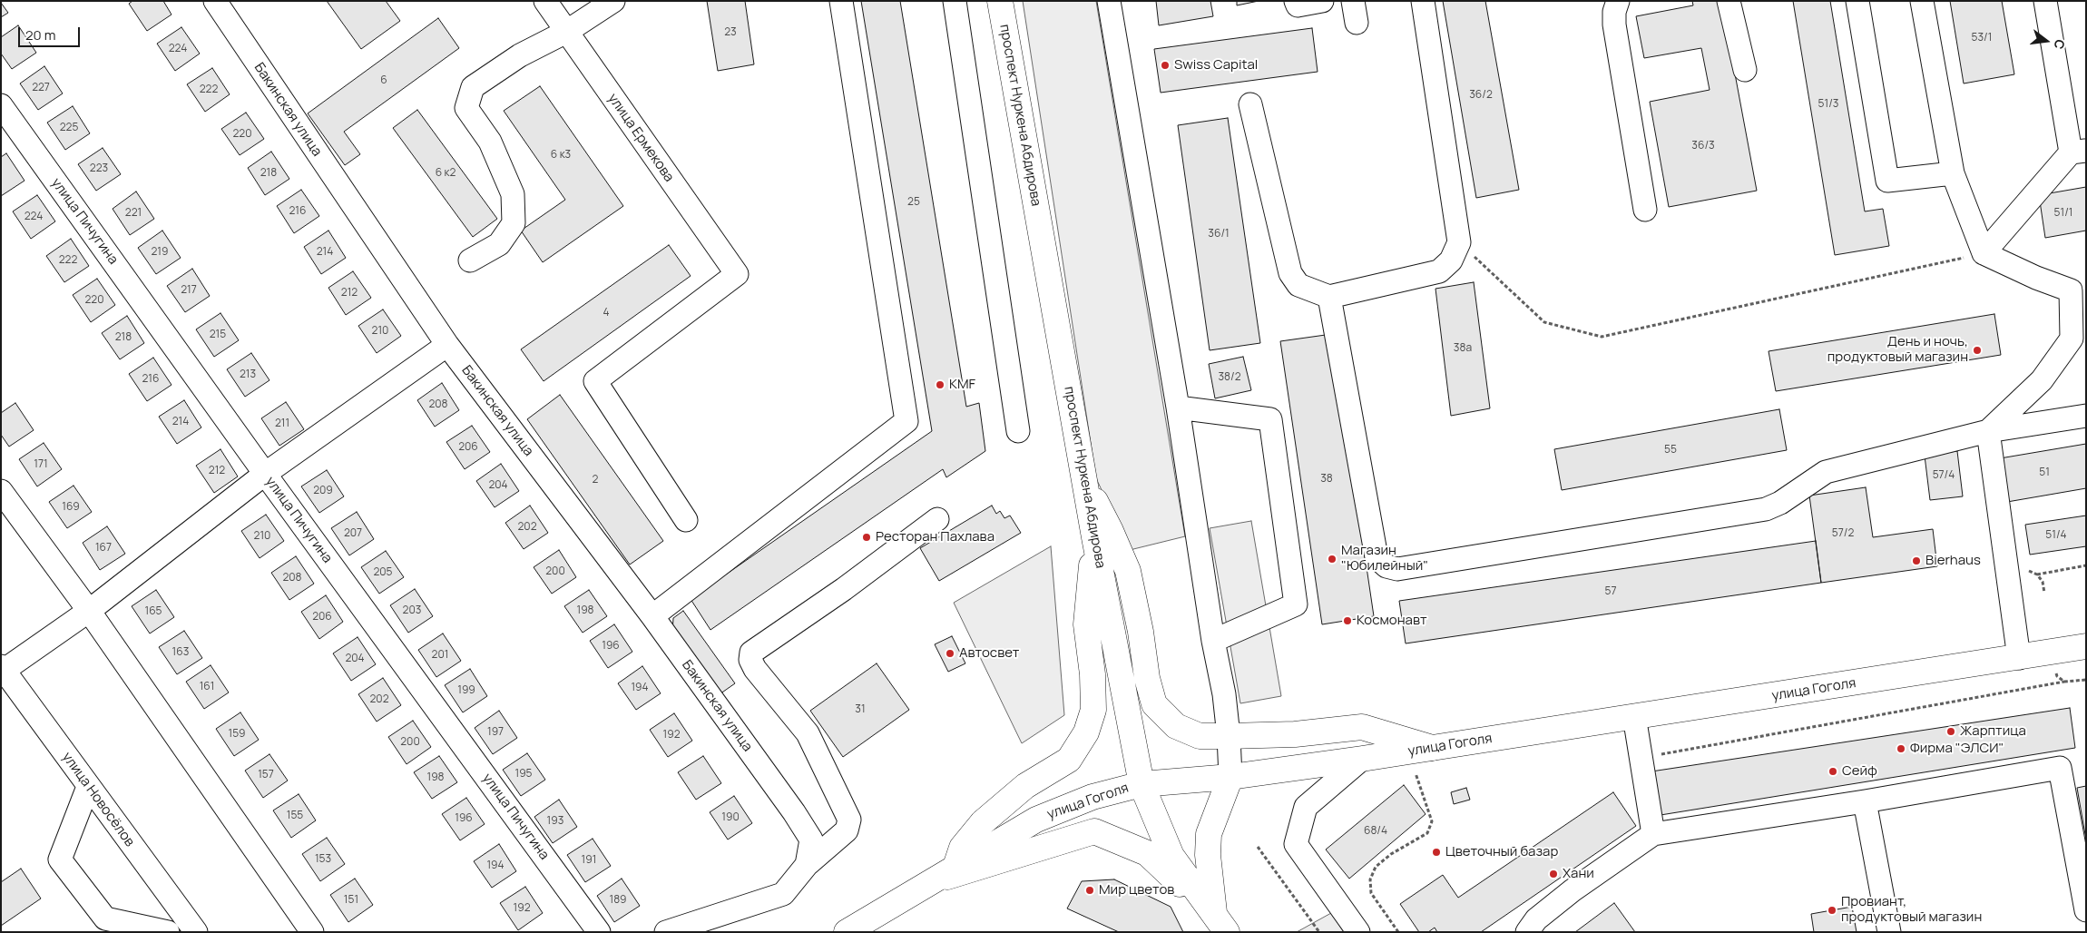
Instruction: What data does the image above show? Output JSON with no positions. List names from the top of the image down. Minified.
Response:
{"streets":{"main road":["проспект Нуркена Абдирова","улица Гоголя"],"street":["Бакинская улица","улица Ермекова","улица Пичугина","улица Новосёлов"]},"crossings":[["проспект Нуркена Абдирова","улица Гоголя"]],"places":["Swiss Capital","День и ночь, продуктовый магазин","KMF","Ресторан Пахлава","Магазин \"Юбилейный\"","Bierhaus","Космонавт","Автосвет","Жарптица","Фирма \"ЭЛСИ\"","Сейф","Цветочный базар","Хани","Мир цветов","Провиант, продуктовый магазин"],"house_numbers":["23","53/1","224","6","227","222","36/2","51/3","225","220","36/3","6 к3","223","218","6 к2","25","216","221","51/1","224","36/1","219","214","222","217","212","220","4","210","215","218","38а","213","38/2","216","208","214","211","206","55","171","212","51","57/4","38","2","204","209","169","202","207","57/2","51/4","210","167","200","205","208","57","203","198","165","206","196","163","201","204","161","194","199","202","31","197","159","192","200","195","157","198","155","190","196","193","68/4","153","191","194","151","189","192"],"scale_bar":"20 m","north":"right"}
